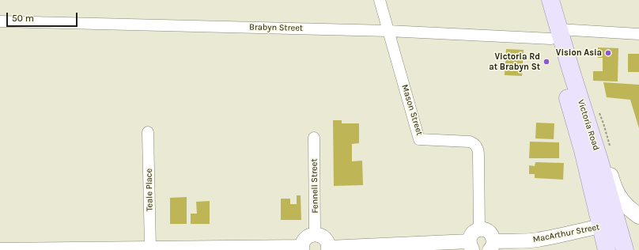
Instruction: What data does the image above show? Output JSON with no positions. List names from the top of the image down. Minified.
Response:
{"streets":{"main road":["Victoria Road","MacArthur Street"],"street":["Brabyn Street","Mason Street","Fennell Street","Teale Place"]},"crossings":[["Brabyn Street","Mason Street"],["Brabyn Street","Victoria Road"],["Victoria Road","MacArthur Street"]],"places":["Vision Asia","Victoria Rd at Brabyn St"],"scale_bar":"50 m"}
